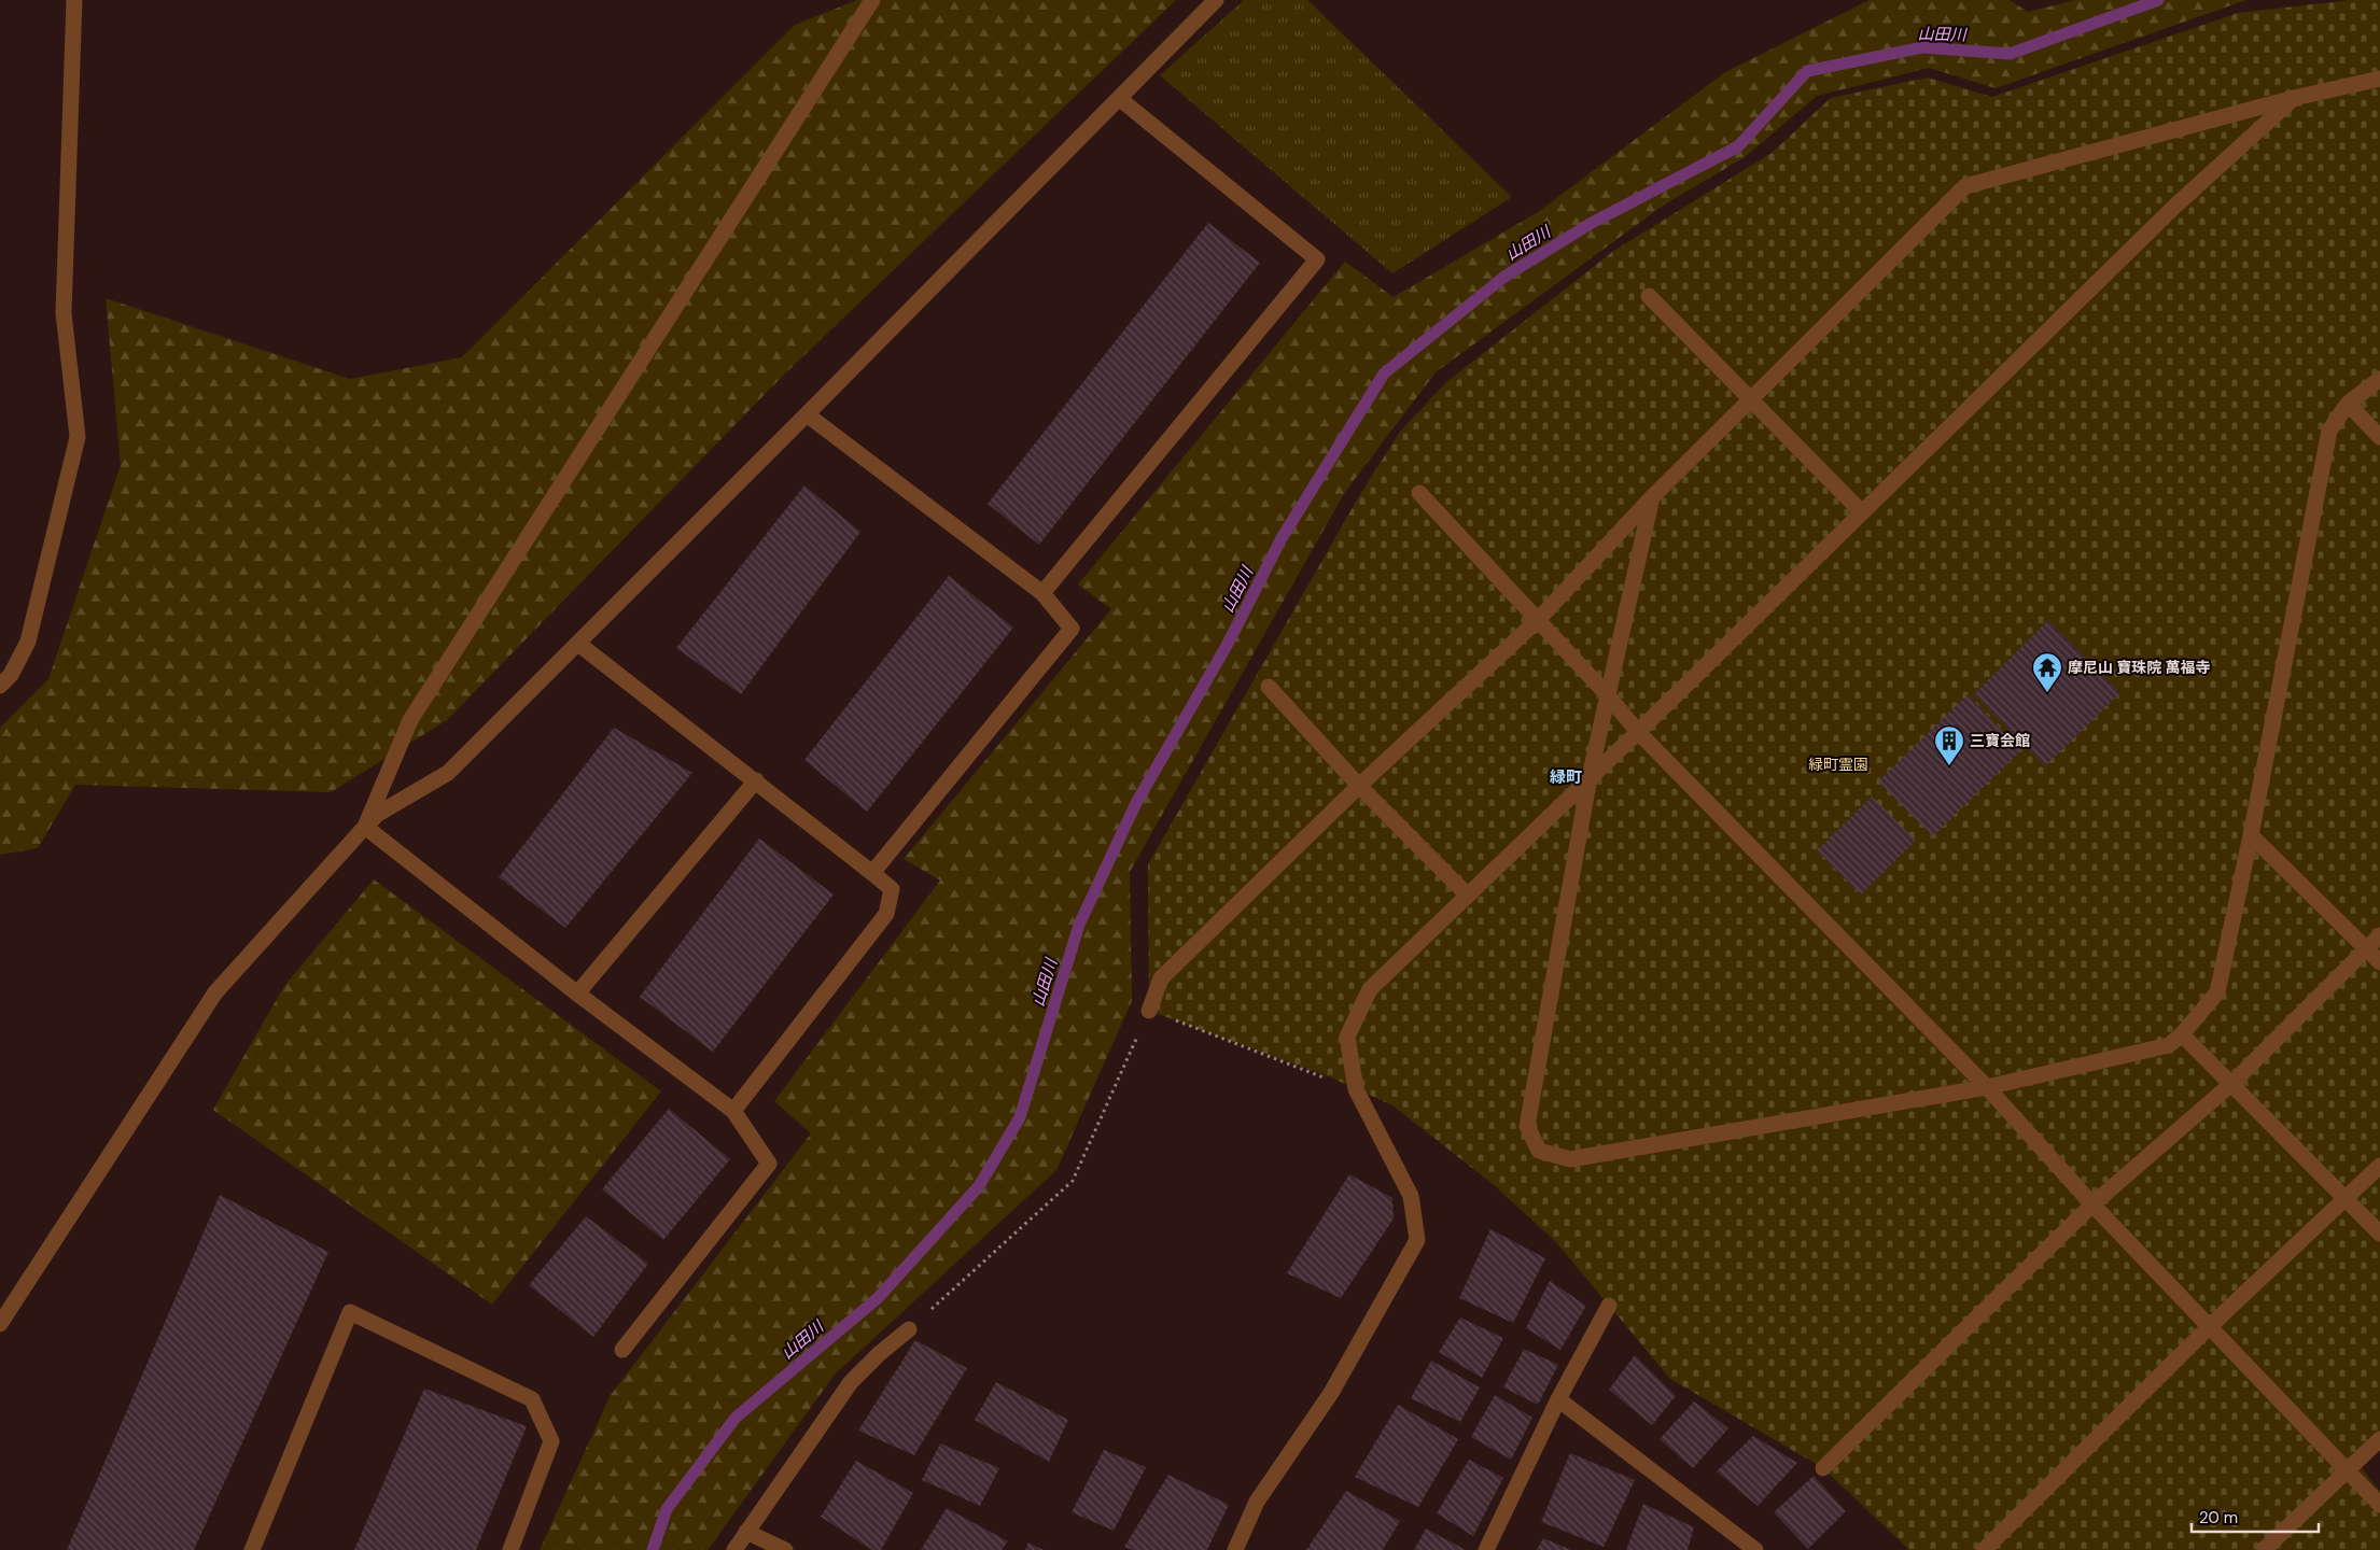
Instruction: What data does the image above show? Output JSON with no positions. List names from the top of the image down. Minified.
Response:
{"districts":["緑町"],"water":["山田川"],"parks":["緑町霊園"],"places":{"temple":["摩尼山 寶珠院 萬福寺"],"building":["三寶会館"]},"scale_bar":"20 m"}
